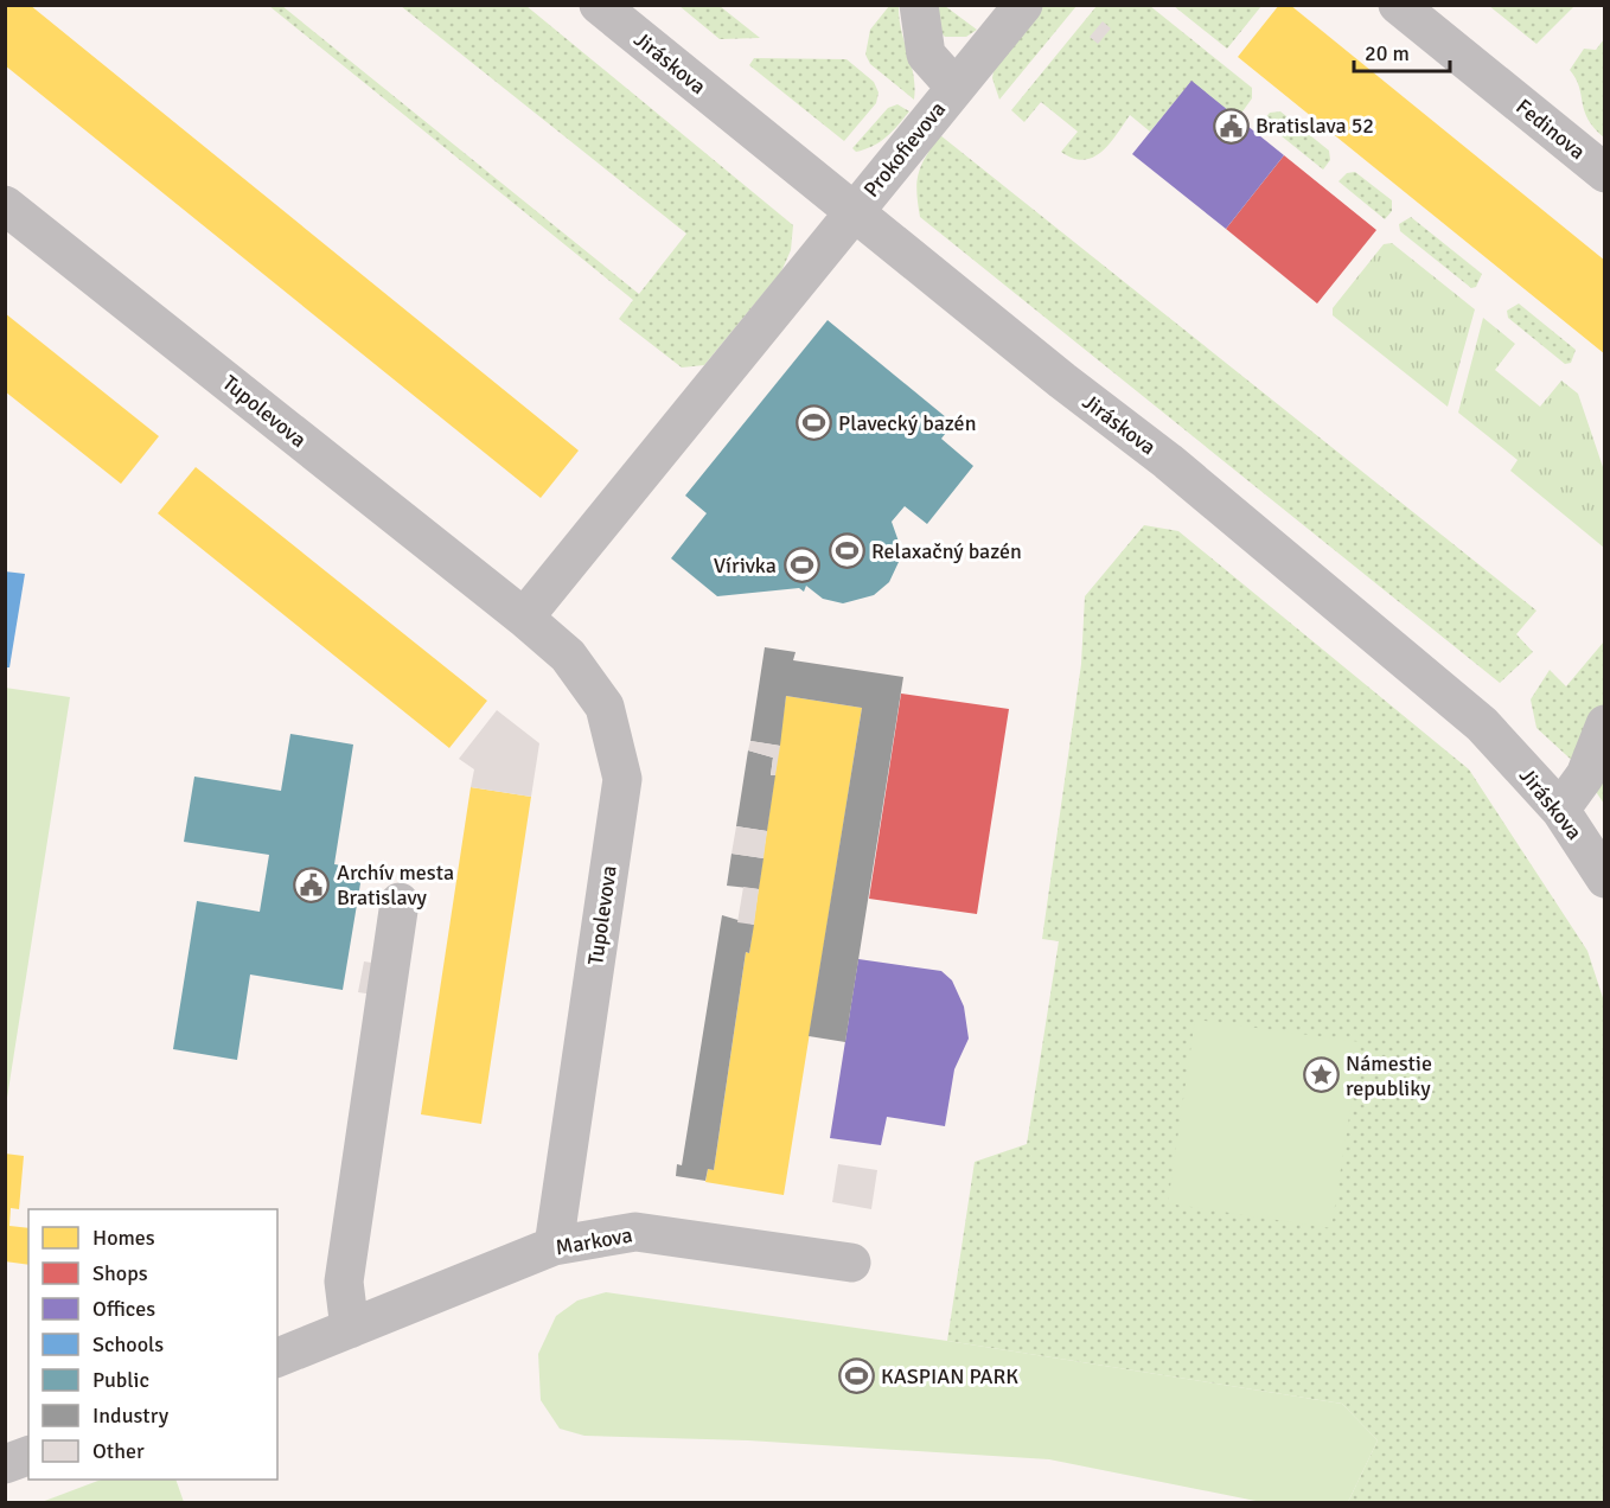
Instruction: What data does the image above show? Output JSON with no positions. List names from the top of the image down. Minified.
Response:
{"streets":{"street":["Jiráskova","Fedinova","Prokofievova","Tupolevova","Markova"]},"crossings":[["Jiráskova","Prokofievova"],["Tupolevova","Markova"]],"places":{"public building":["Bratislava 52","Archív mesta Bratislavy"],"sports":["Plavecký bazén","Relaxačný bazén","Vírivka","KASPIAN PARK"],"place":["Námestie republiky"]},"legend":["Homes","Shops","Offices","Schools","Public","Industry","Other"],"scale_bar":"20 m"}
